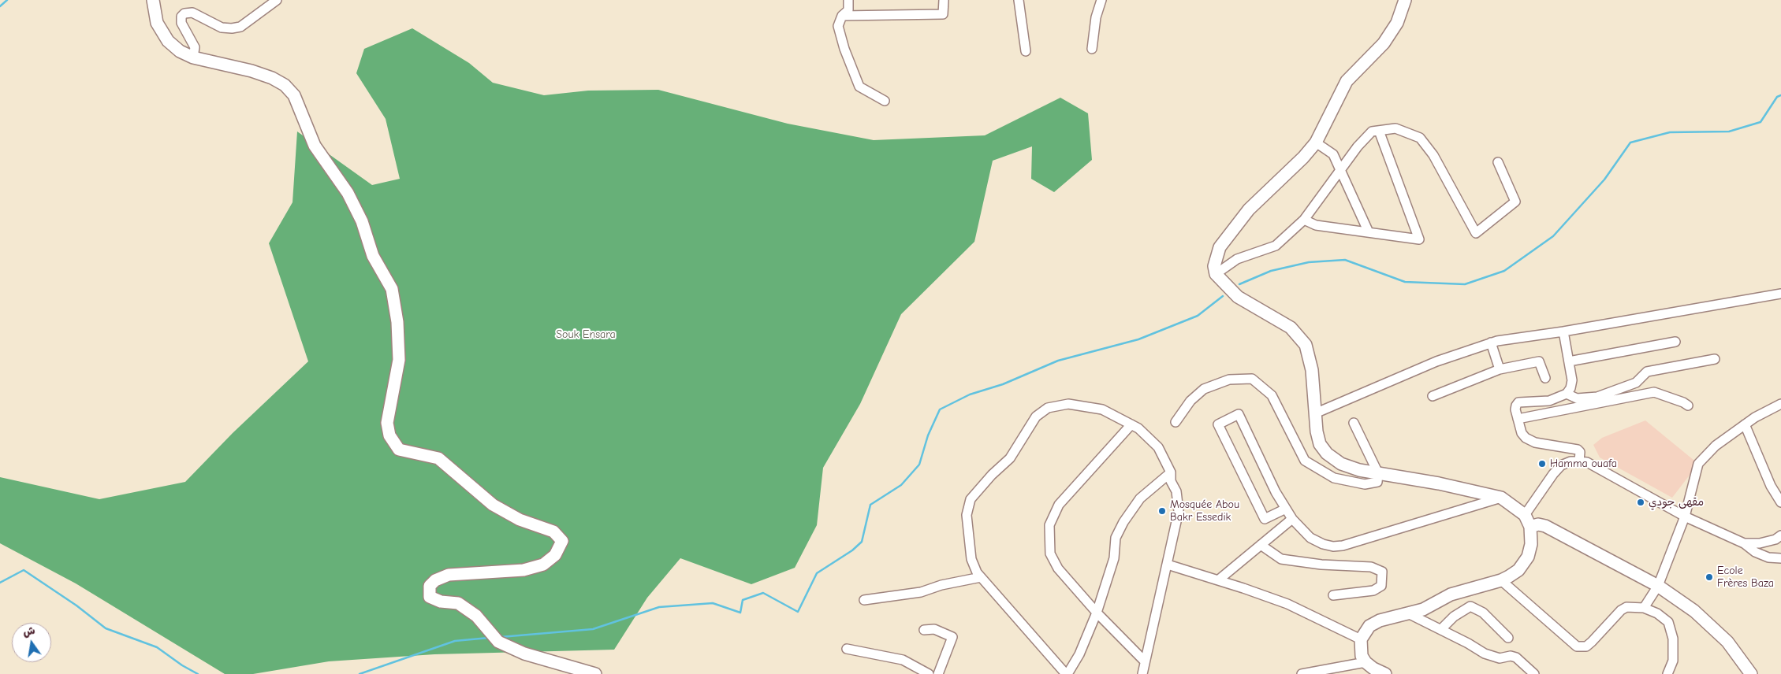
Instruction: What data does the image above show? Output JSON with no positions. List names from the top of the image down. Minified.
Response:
{"parks":["Souk Ensara"],"places":["Hamma ouafa","مقهى جودي","Mosquée Abou Bakr Essedik","Ecole Frères Baza"],"north":"top"}
